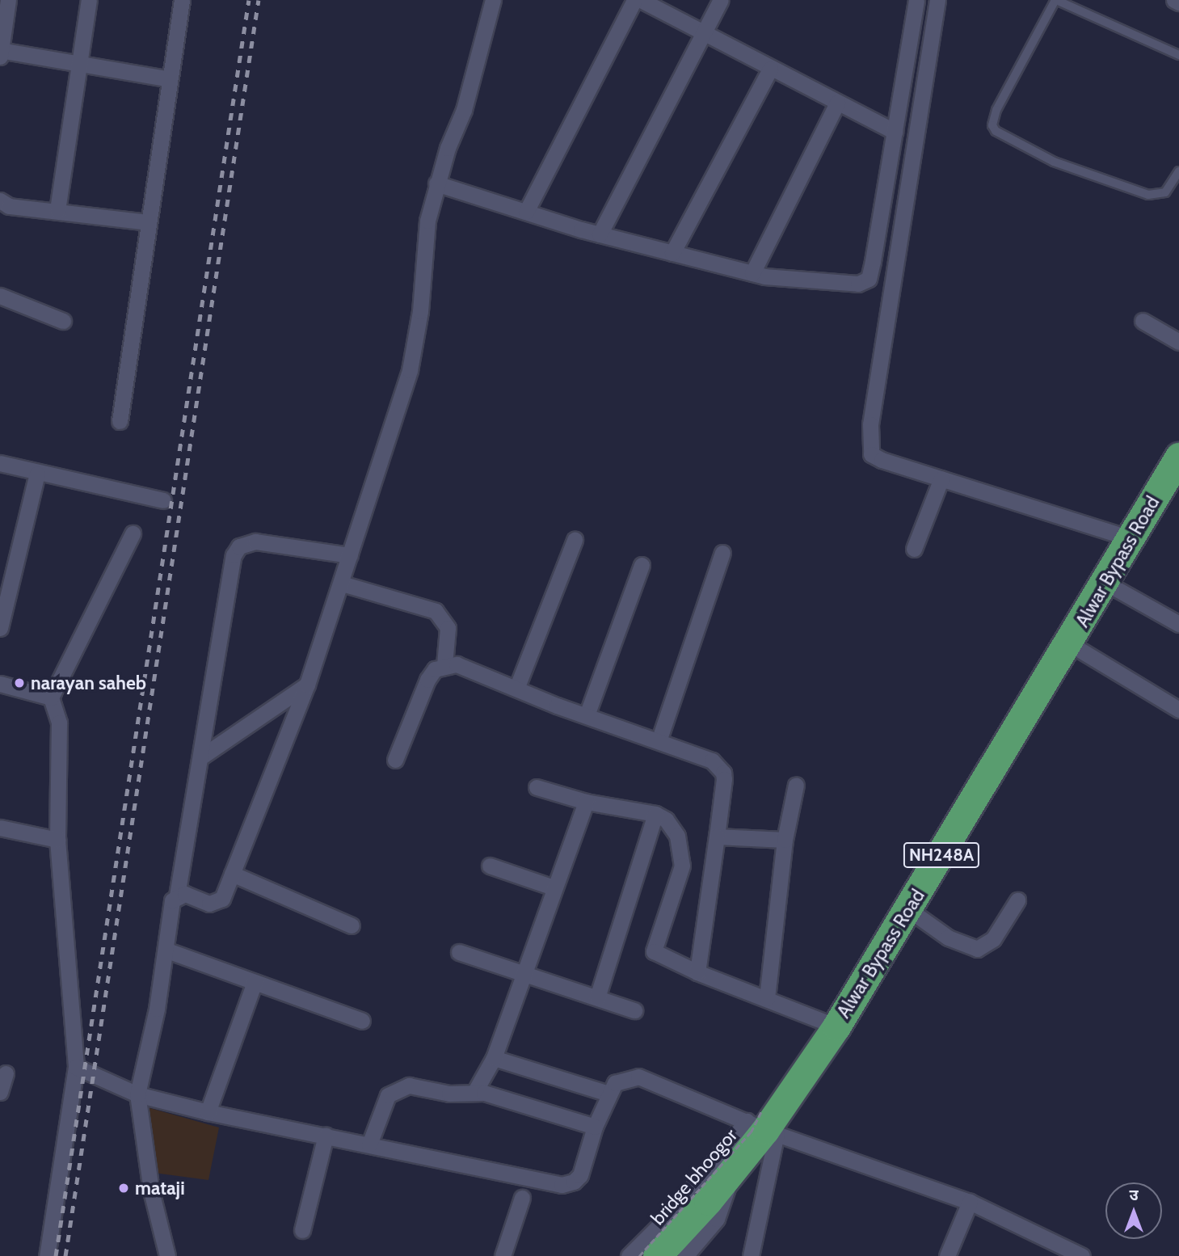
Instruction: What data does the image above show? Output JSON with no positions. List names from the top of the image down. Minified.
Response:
{"streets":{"highway":["Alwar Bypass Road","NH248A"],"path":["bridge bhoogor"]},"crossings":[["Alwar Bypass Road","bridge bhoogor"]],"places":["narayan saheb","mataji"],"north":"top"}
